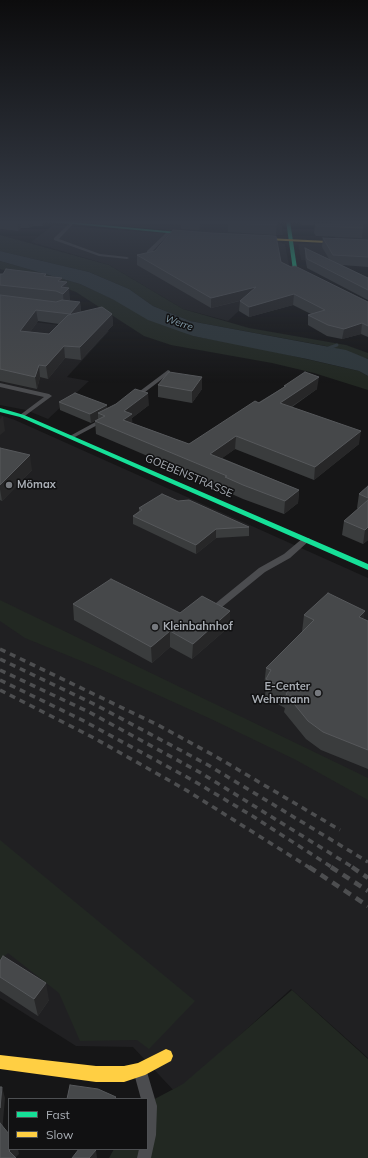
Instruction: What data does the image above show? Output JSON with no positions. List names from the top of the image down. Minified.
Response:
{"streets":{"street":["GOEBENSTRASSE"]},"water":["Werre"],"places":["Mömax","Kleinbahnhof","E-Center Wehrmann"],"legend":["Fast","Slow"]}
